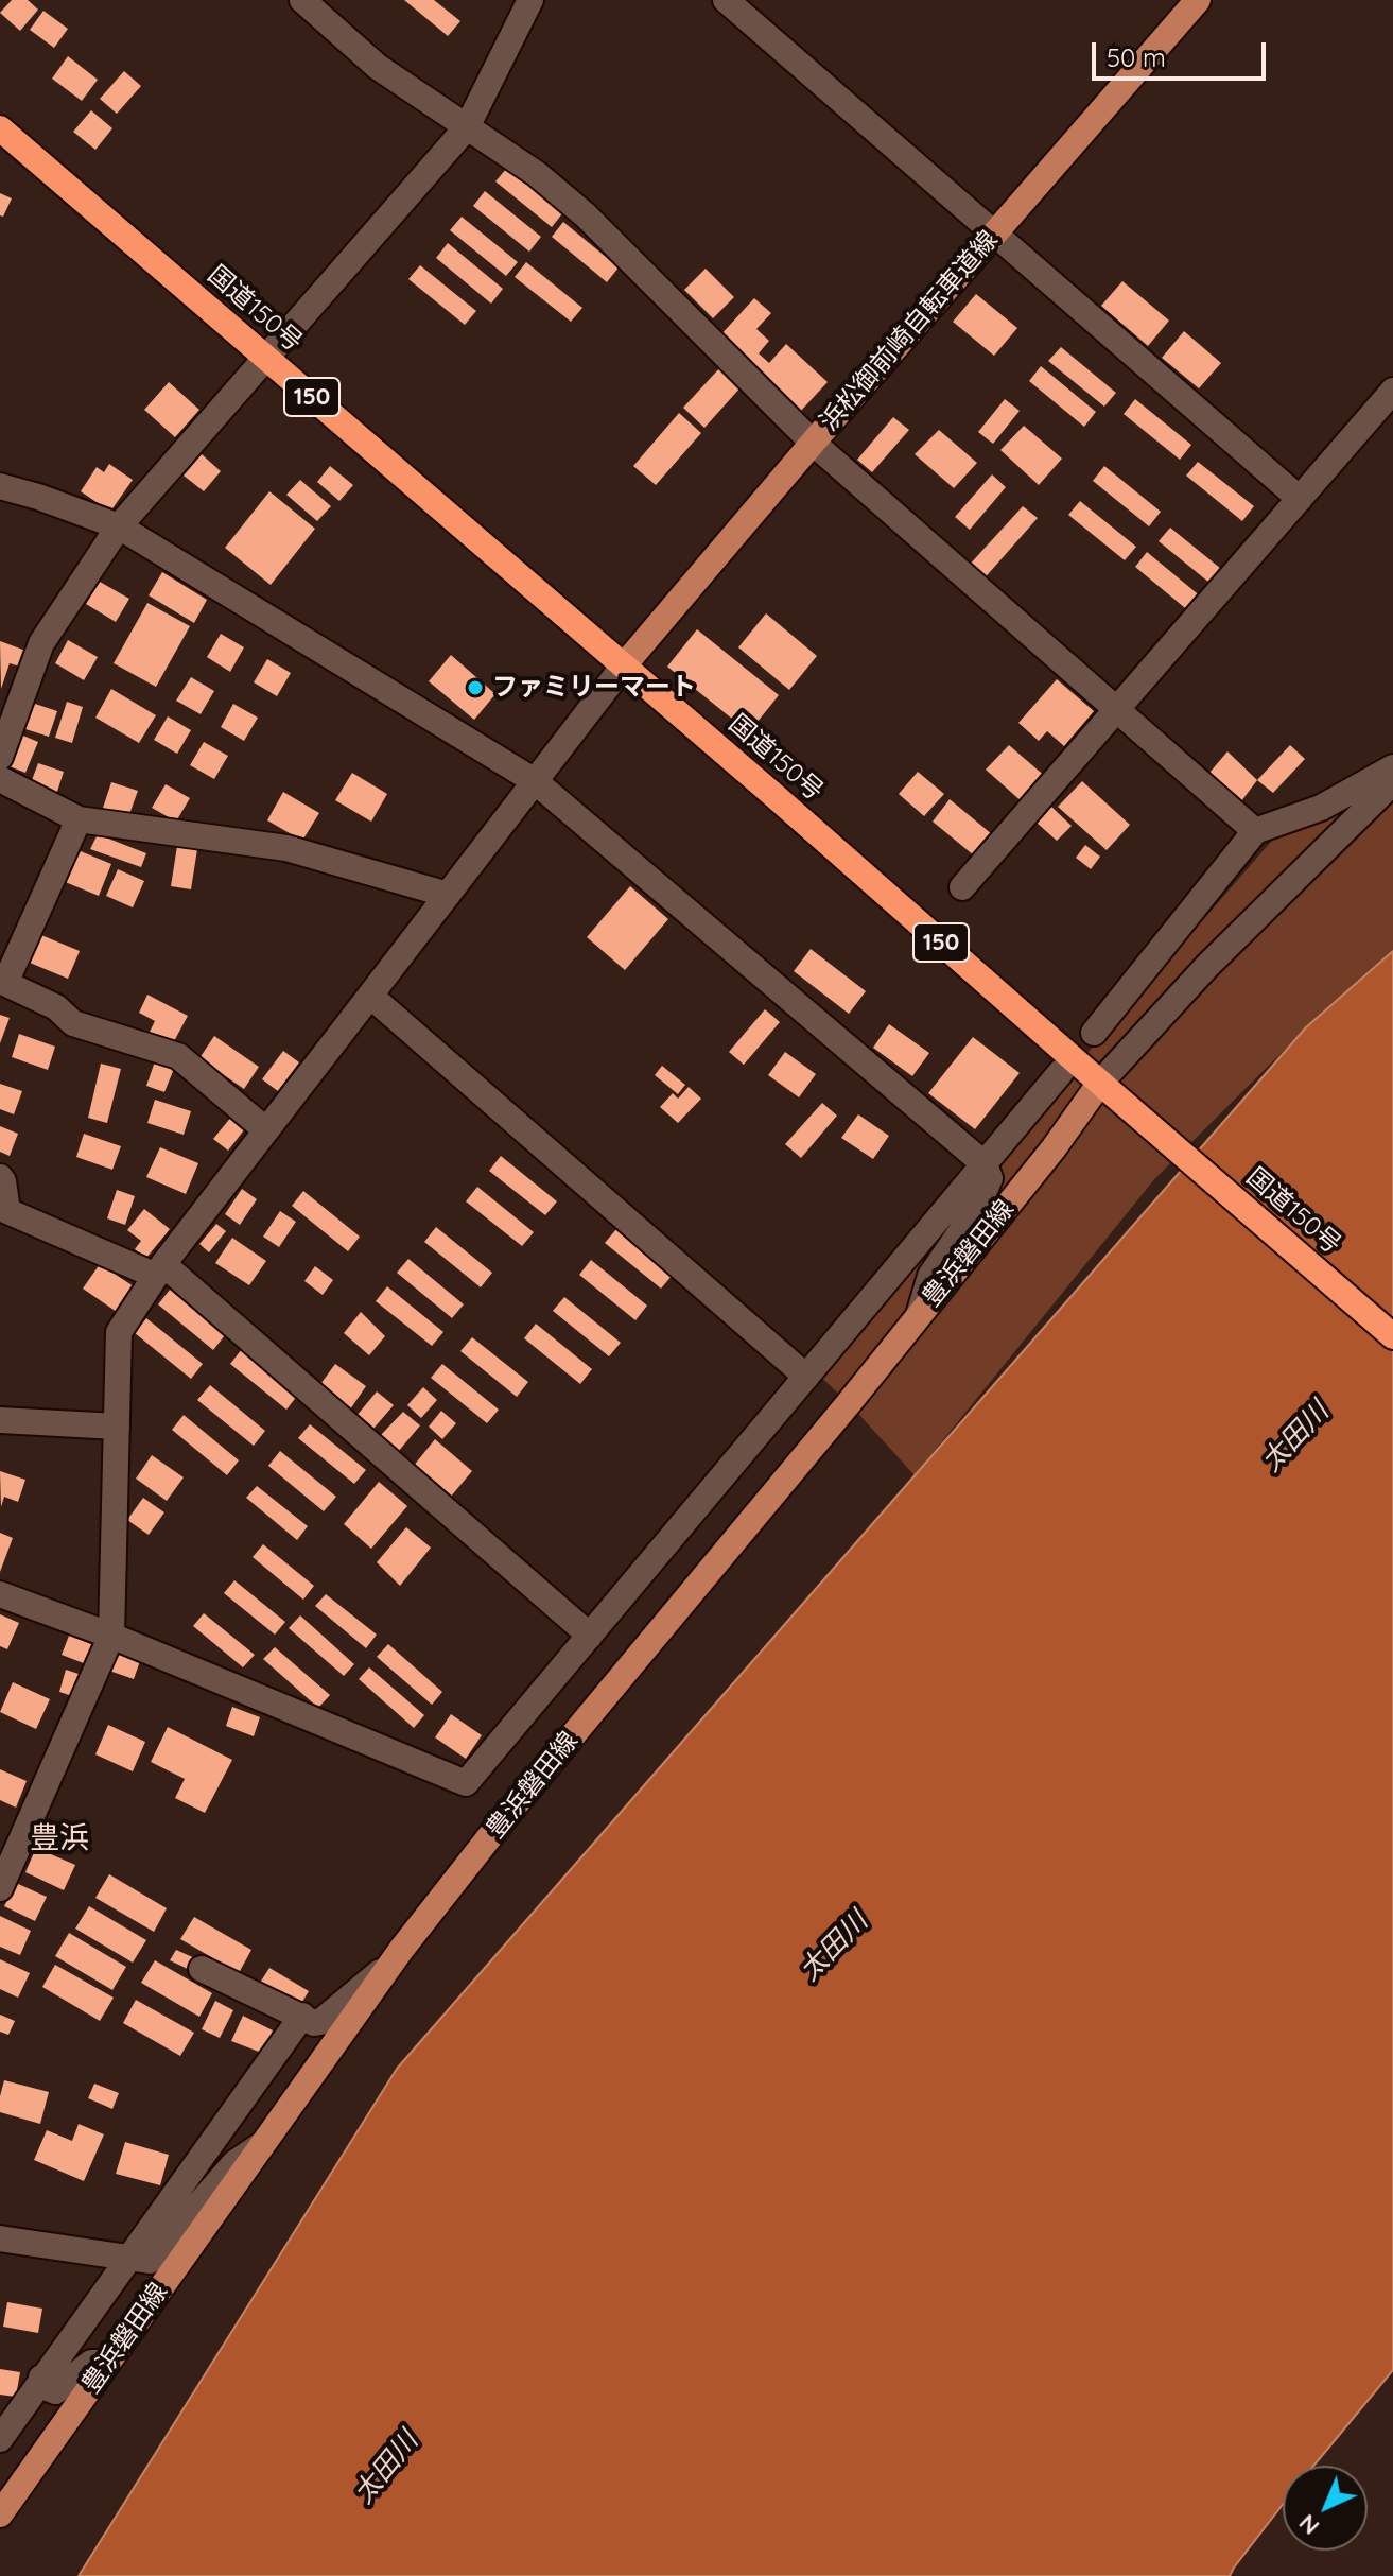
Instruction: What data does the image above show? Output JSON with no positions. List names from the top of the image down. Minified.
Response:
{"streets":{"highway":["国道150号","150"],"main road":["浜松御前崎自転車道線","豊浜磐田線"]},"crossings":[["国道150号","浜松御前崎自転車道線"],["国道150号","豊浜磐田線"]],"districts":["豊浜"],"water":["太田川"],"places":["ファミリーマート"],"scale_bar":"50 m","north":"bottom left"}
